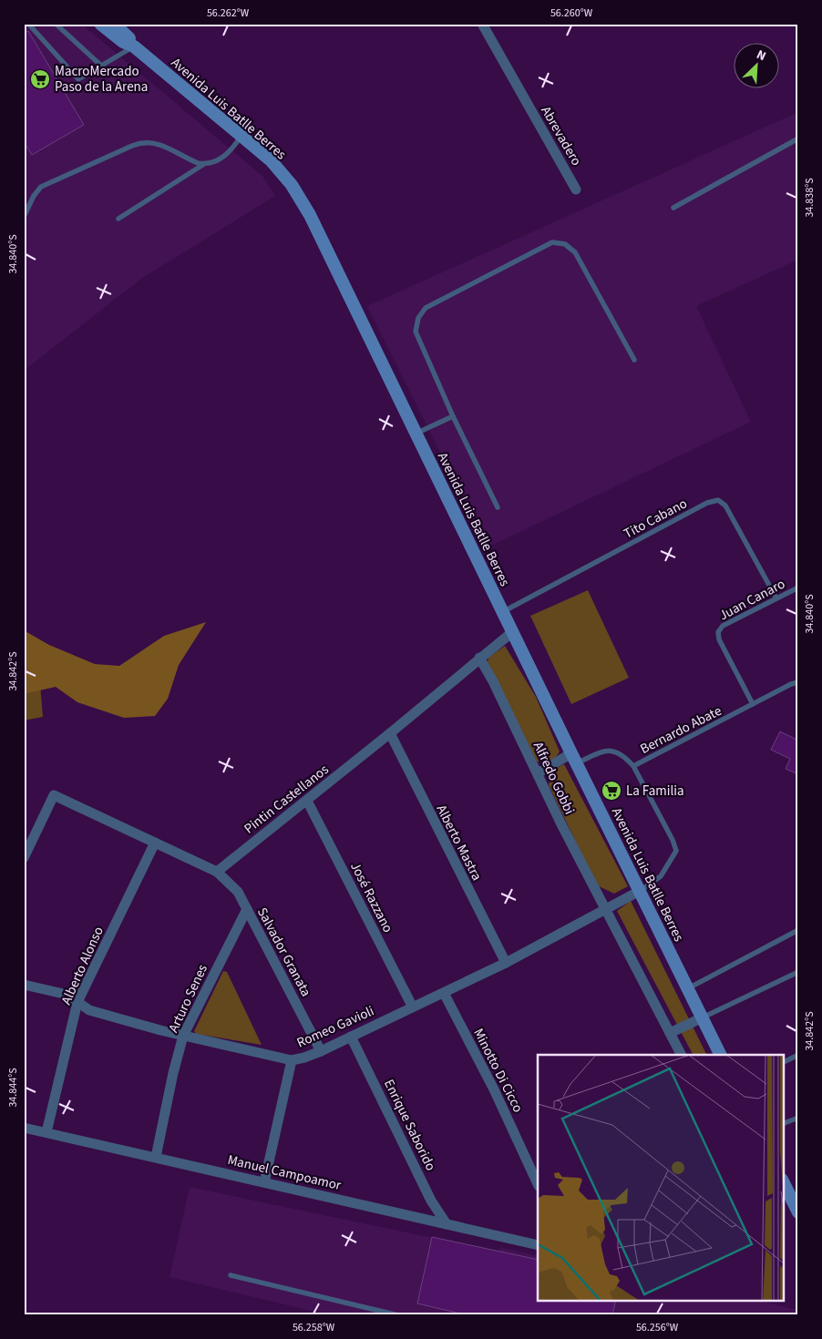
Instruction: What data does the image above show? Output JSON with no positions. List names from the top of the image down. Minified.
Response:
{"streets":{"main road":["Avenida Luis Batlle Berres"],"street":["Abrevadero","Alfredo Gobbi","Pintin Castellanos","Alberto Mastra","José Razzano","Salvador Granata","Alberto Alonso","Arturo Senes","Romeo Gavioli","Minotto Di Cicco","Enrique Saborido","Manuel Campoamor"],"lane":["Tito Cabano","Juan Canaro","Bernardo Abate"]},"crossings":[["Avenida Luis Batlle Berres","Tito Cabano"],["Avenida Luis Batlle Berres","Bernardo Abate"],["Avenida Luis Batlle Berres","Pintin Castellanos"],["Avenida Luis Batlle Berres","Romeo Gavioli"],["Tito Cabano","Juan Canaro"],["Juan Canaro","Bernardo Abate"],["Alfredo Gobbi","Pintin Castellanos"],["Alfredo Gobbi","Romeo Gavioli"],["Pintin Castellanos","Alberto Mastra"],["Pintin Castellanos","José Razzano"],["Pintin Castellanos","Salvador Granata"],["Alberto Mastra","Romeo Gavioli"],["José Razzano","Romeo Gavioli"],["Salvador Granata","Arturo Senes"],["Salvador Granata","Romeo Gavioli"],["Alberto Alonso","Romeo Gavioli"],["Alberto Alonso","Manuel Campoamor"],["Arturo Senes","Romeo Gavioli"],["Arturo Senes","Manuel Campoamor"],["Romeo Gavioli","Minotto Di Cicco"],["Romeo Gavioli","Enrique Saborido"],["Enrique Saborido","Manuel Campoamor"]],"places":{"supermarket":["MacroMercado Paso de la Arena","La Familia"]},"north":"top right","coordinates":["56.262°W","56.260°W","34.838°S","34.840°S","34.842°S","34.844°S","56.258°W","56.256°W"]}
